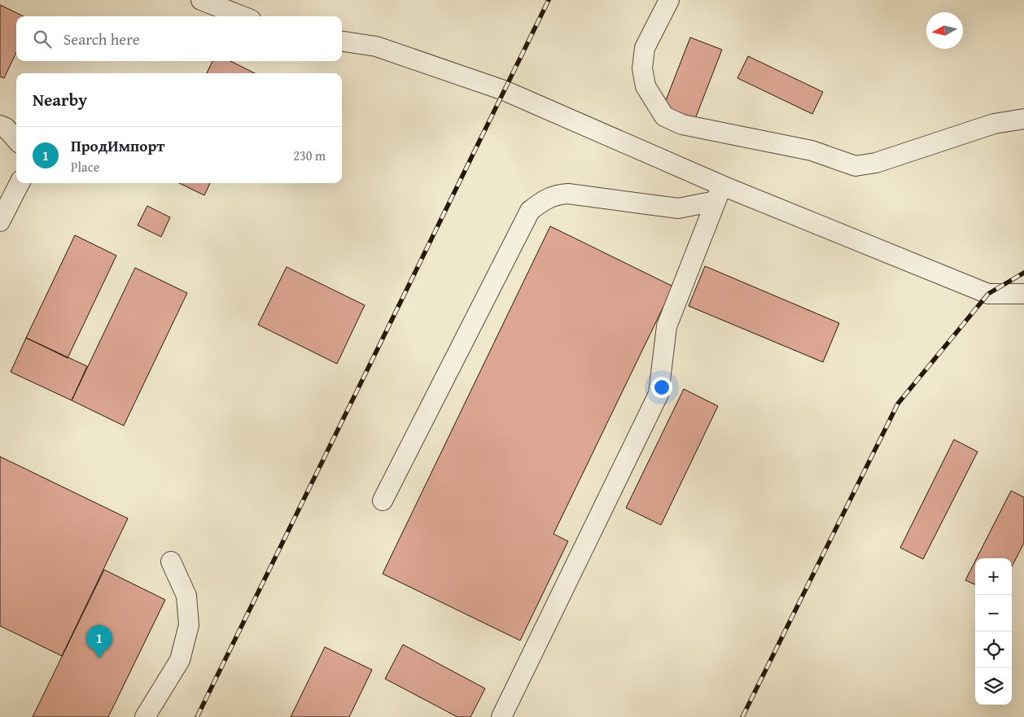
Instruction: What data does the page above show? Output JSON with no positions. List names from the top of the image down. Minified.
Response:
{"north":"left","page":{"search":"Search here","heading":"Nearby","list":[{"mark":"1","name":"ПродИмпорт","note":"Place","value":"230 m"}],"map_buttons":["+","−"],"pins":"1"}}
